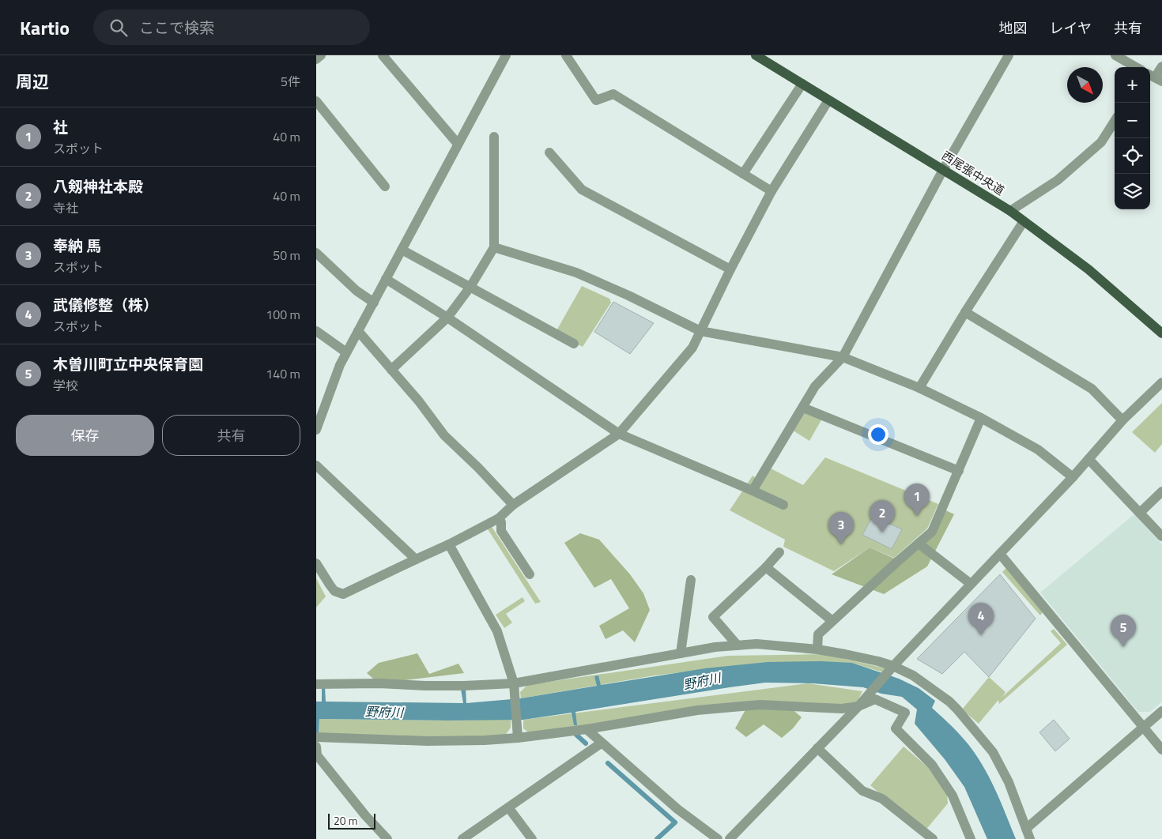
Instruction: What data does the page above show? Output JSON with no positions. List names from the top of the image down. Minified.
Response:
{"streets":{"main road":["西尾張中央道"]},"water":["野府川"],"scale_bar":"20 m","north":"bottom right","page":{"header":"Kartio","search":"ここで検索","nav":["地図","レイヤ","共有"],"heading":["周辺","5件"],"map_buttons":["+","−"],"list":[{"mark":"1","name":"社","note":"スポット","value":"40 m"},{"mark":"2","name":"八剱神社本殿","note":"寺社","value":"40 m"},{"mark":"3","name":"奉納 馬","note":"スポット","value":"50 m"},{"mark":"4","name":"武儀修整（株）","note":"スポット","value":"100 m"},{"mark":"5","name":"木曽川町立中央保育園","note":"学校","value":"140 m"}],"buttons":["保存","共有"],"pins":["1","2","3","4","5"],"scale":"20 m"}}
